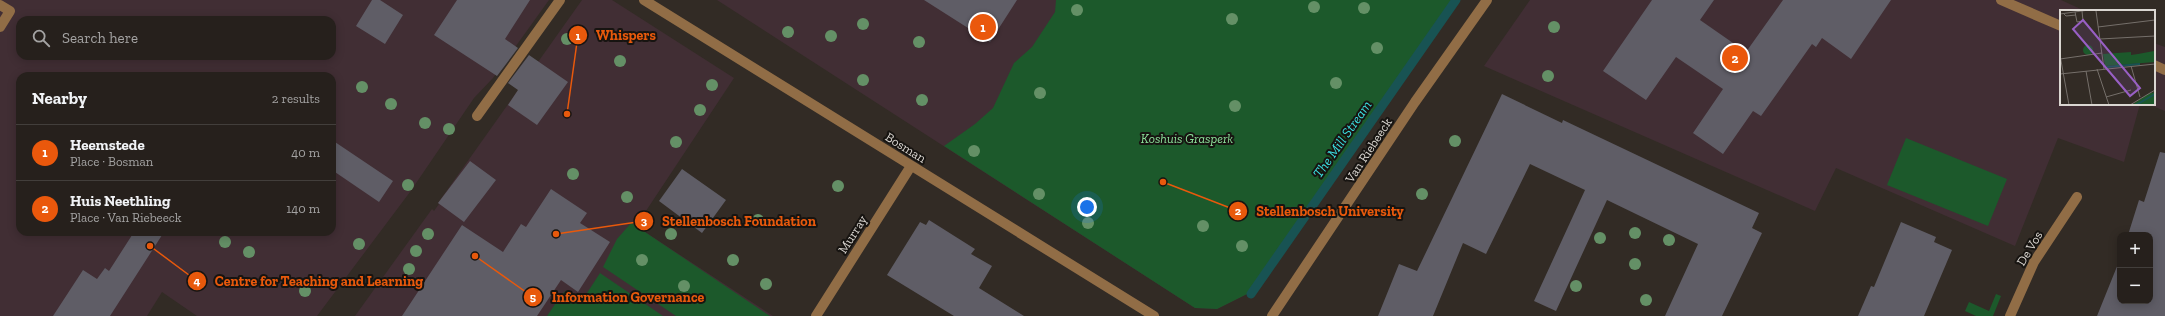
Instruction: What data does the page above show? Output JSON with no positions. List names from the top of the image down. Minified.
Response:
{"streets":{"street":["Bosman","Van Riebeeck","Murray","De Vos"]},"crossings":[["Bosman","Murray"]],"water":["The Mill Stream"],"parks":["Koshuis Grasperk"],"places":["Whispers","Stellenbosch University","Stellenbosch Foundation","Centre for Teaching and Learning","Information Governance"],"page":{"pins":["1","2"],"search":"Search here","heading":["Nearby","2 results"],"list":[{"mark":"1","name":"Heemstede","note":"Place · Bosman","value":"40 m"},{"mark":"2","name":"Huis Neethling","note":"Place · Van Riebeeck","value":"140 m"}],"map_buttons":["+","−"]}}
